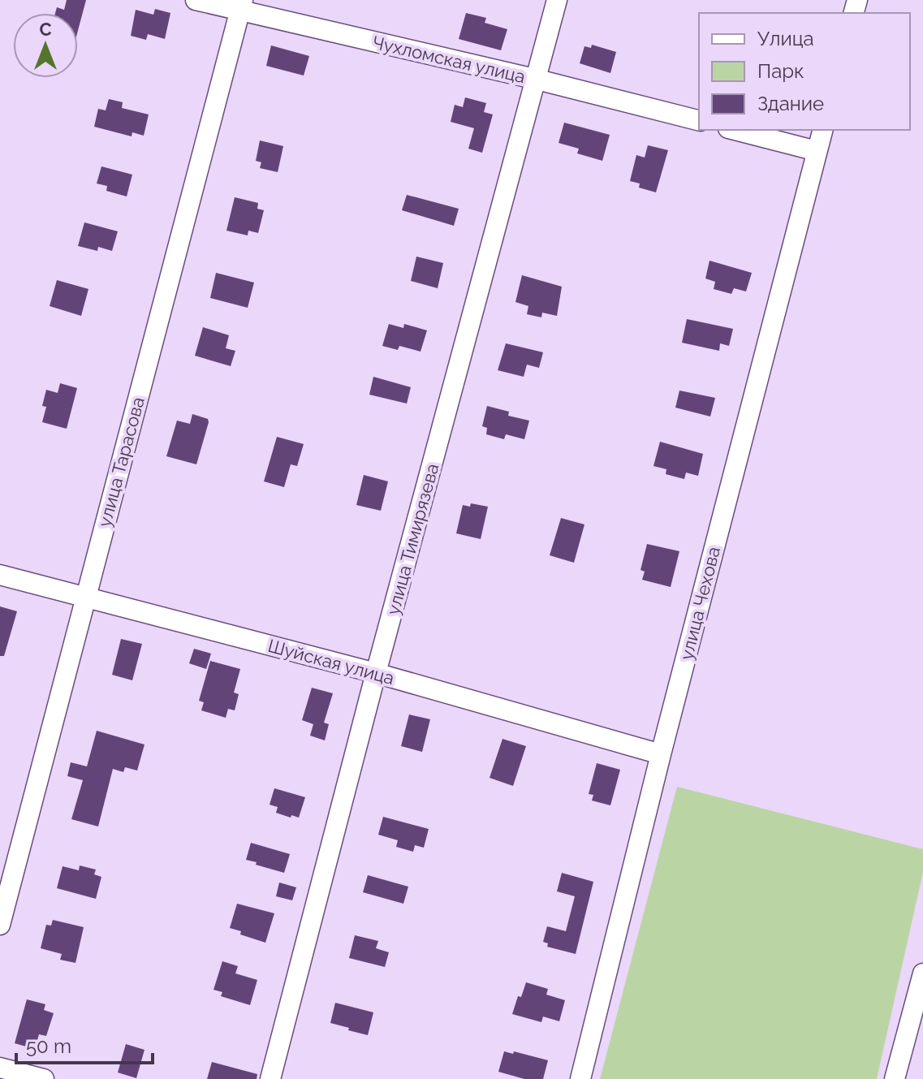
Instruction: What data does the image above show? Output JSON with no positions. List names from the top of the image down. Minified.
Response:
{"streets":{"street":["Чухломская улица","улица Тарасова","улица Тимирязева","улица Чехова","Шуйская улица"]},"crossings":[["Чухломская улица","улица Тарасова"],["Чухломская улица","улица Тимирязева"],["улица Тарасова","Шуйская улица"],["улица Тимирязева","Шуйская улица"],["улица Чехова","Шуйская улица"]],"legend":["Улица","Парк","Здание"],"scale_bar":"50 m","north":"top"}
